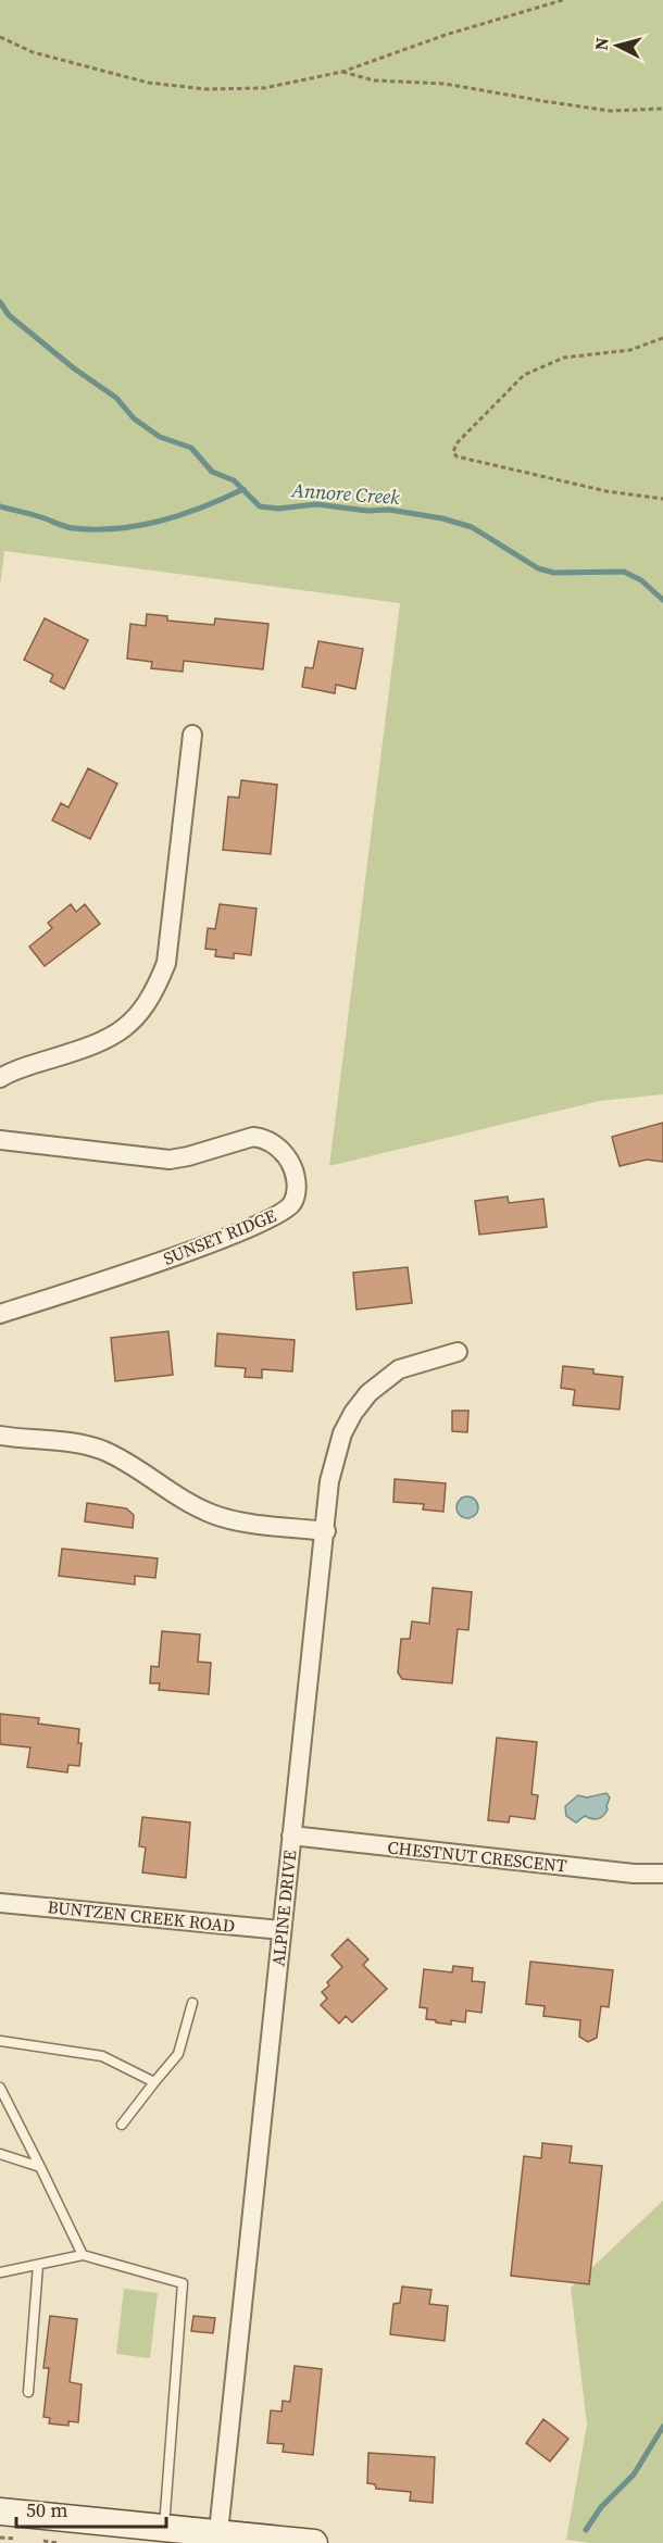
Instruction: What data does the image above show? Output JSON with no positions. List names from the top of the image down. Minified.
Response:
{"streets":{"street":["SUNSET RIDGE","CHESTNUT CRESCENT","ALPINE DRIVE","BUNTZEN CREEK ROAD"]},"crossings":[["CHESTNUT CRESCENT","ALPINE DRIVE"],["ALPINE DRIVE","BUNTZEN CREEK ROAD"]],"water":["Annore Creek"],"scale_bar":"50 m","north":"left"}
